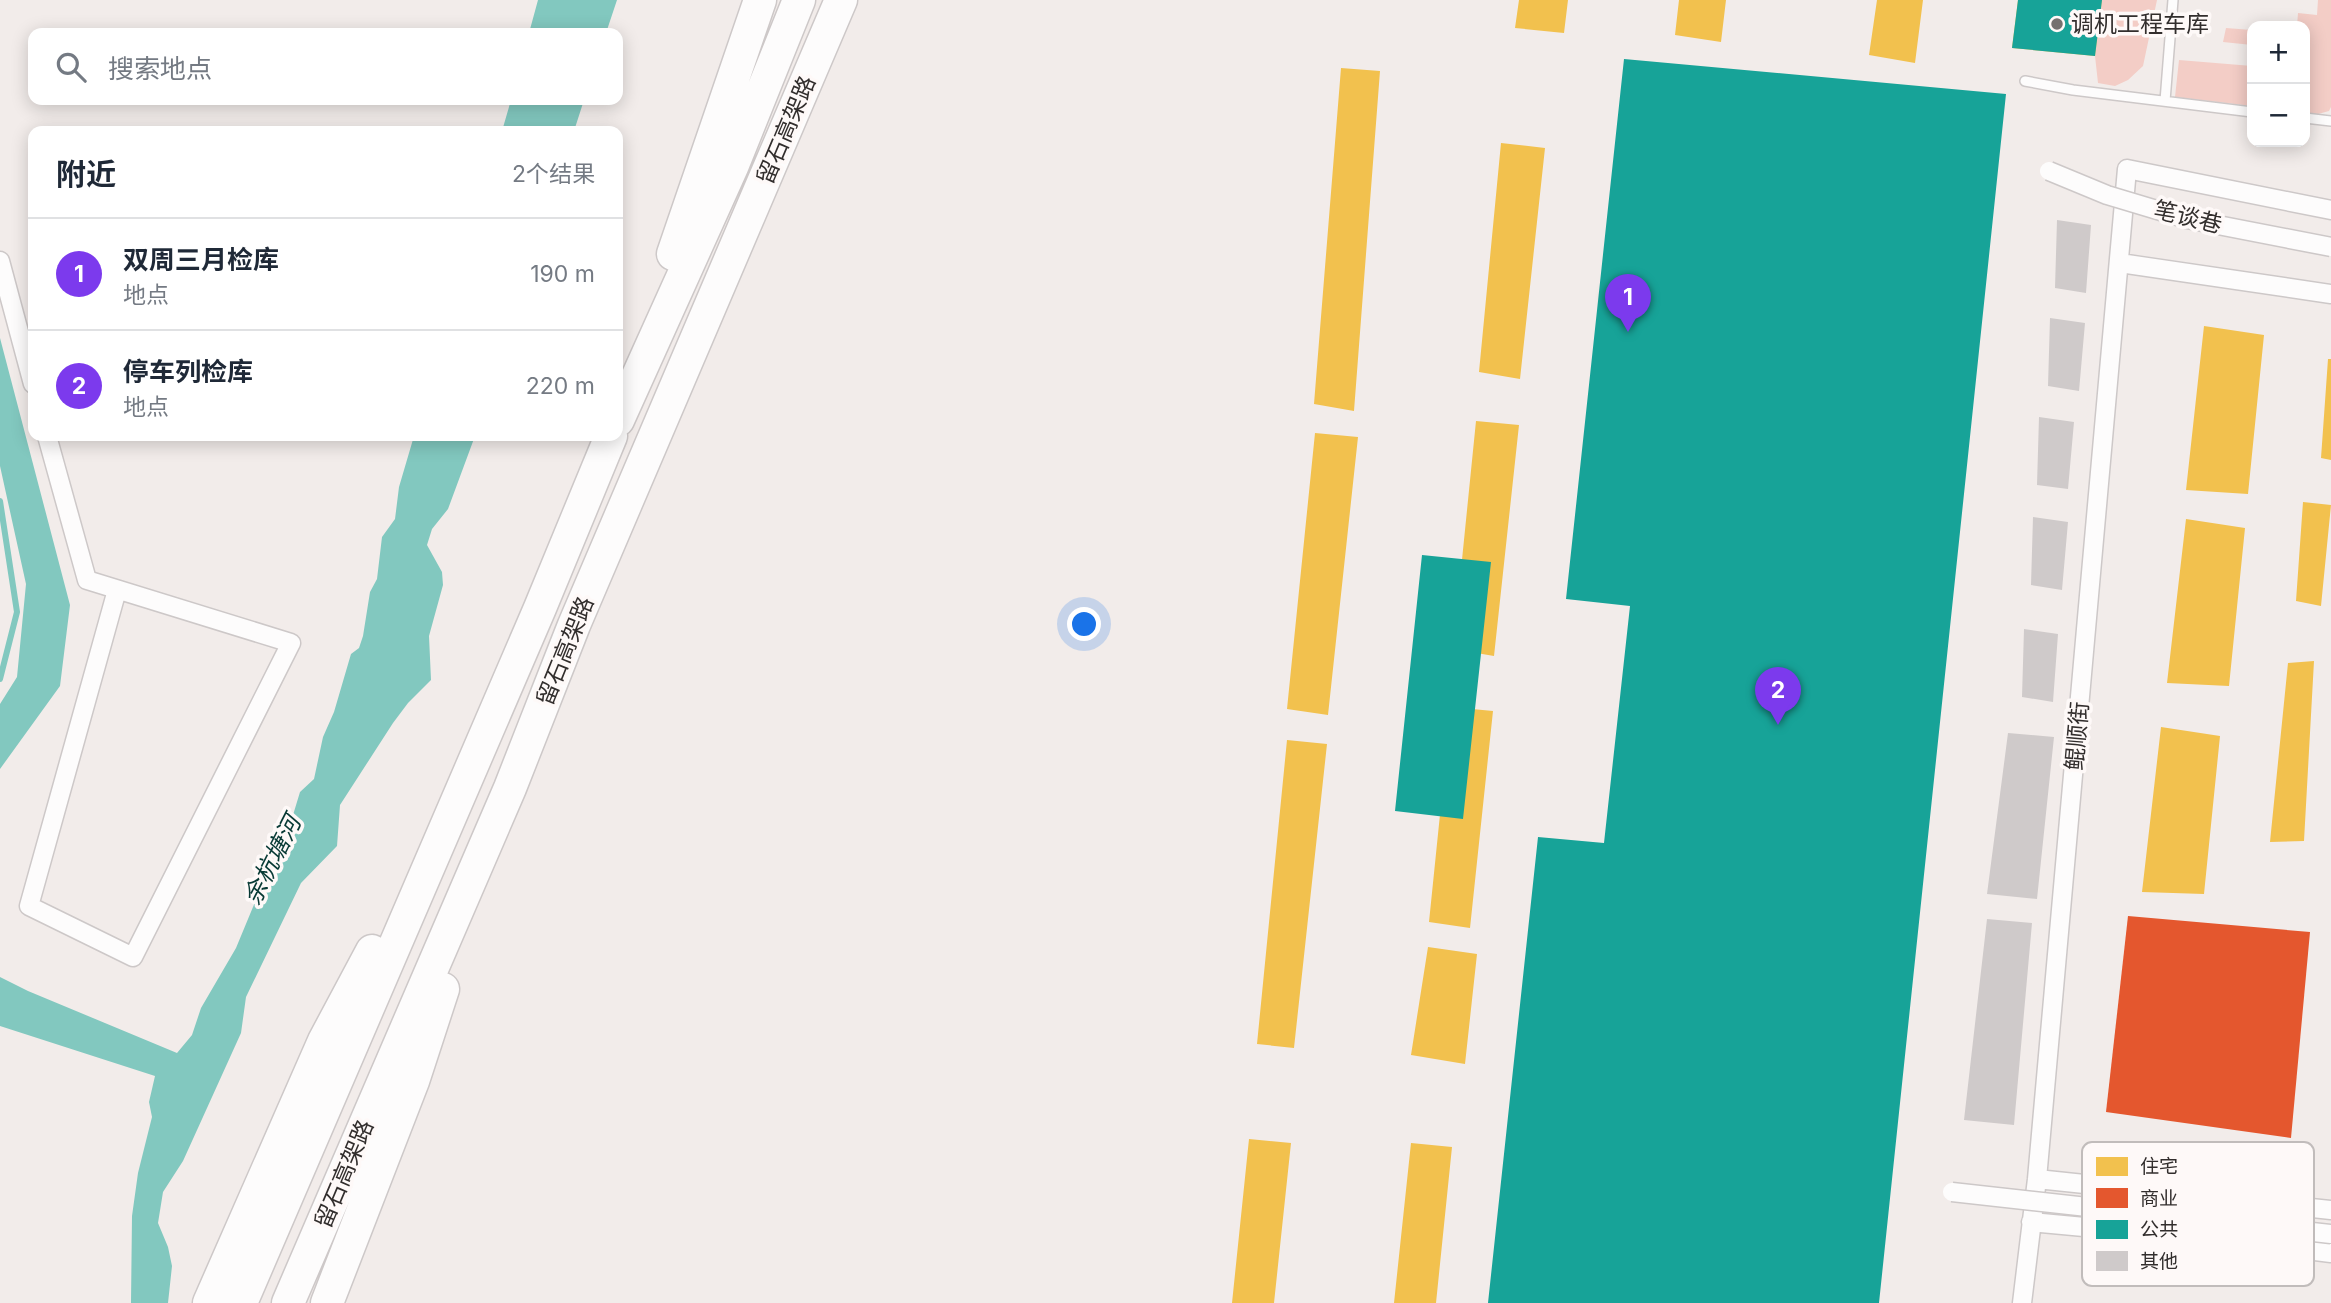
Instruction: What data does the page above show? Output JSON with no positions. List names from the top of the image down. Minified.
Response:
{"streets":{"highway":["留石高架路"],"street":["笔谈巷","鲲顺街"]},"crossings":[["笔谈巷","鲲顺街"]],"water":["余杭塘河"],"places":["调机工程车库"],"legend":["住宅","商业","公共","其他"],"page":{"map_buttons":["+","−"],"search":"搜索地点","heading":["附近","2个结果"],"list":[{"mark":"1","name":"双周三月检库","note":"地点","value":"190 m"},{"mark":"2","name":"停车列检库","note":"地点","value":"220 m"}],"pins":["1","2"]}}
